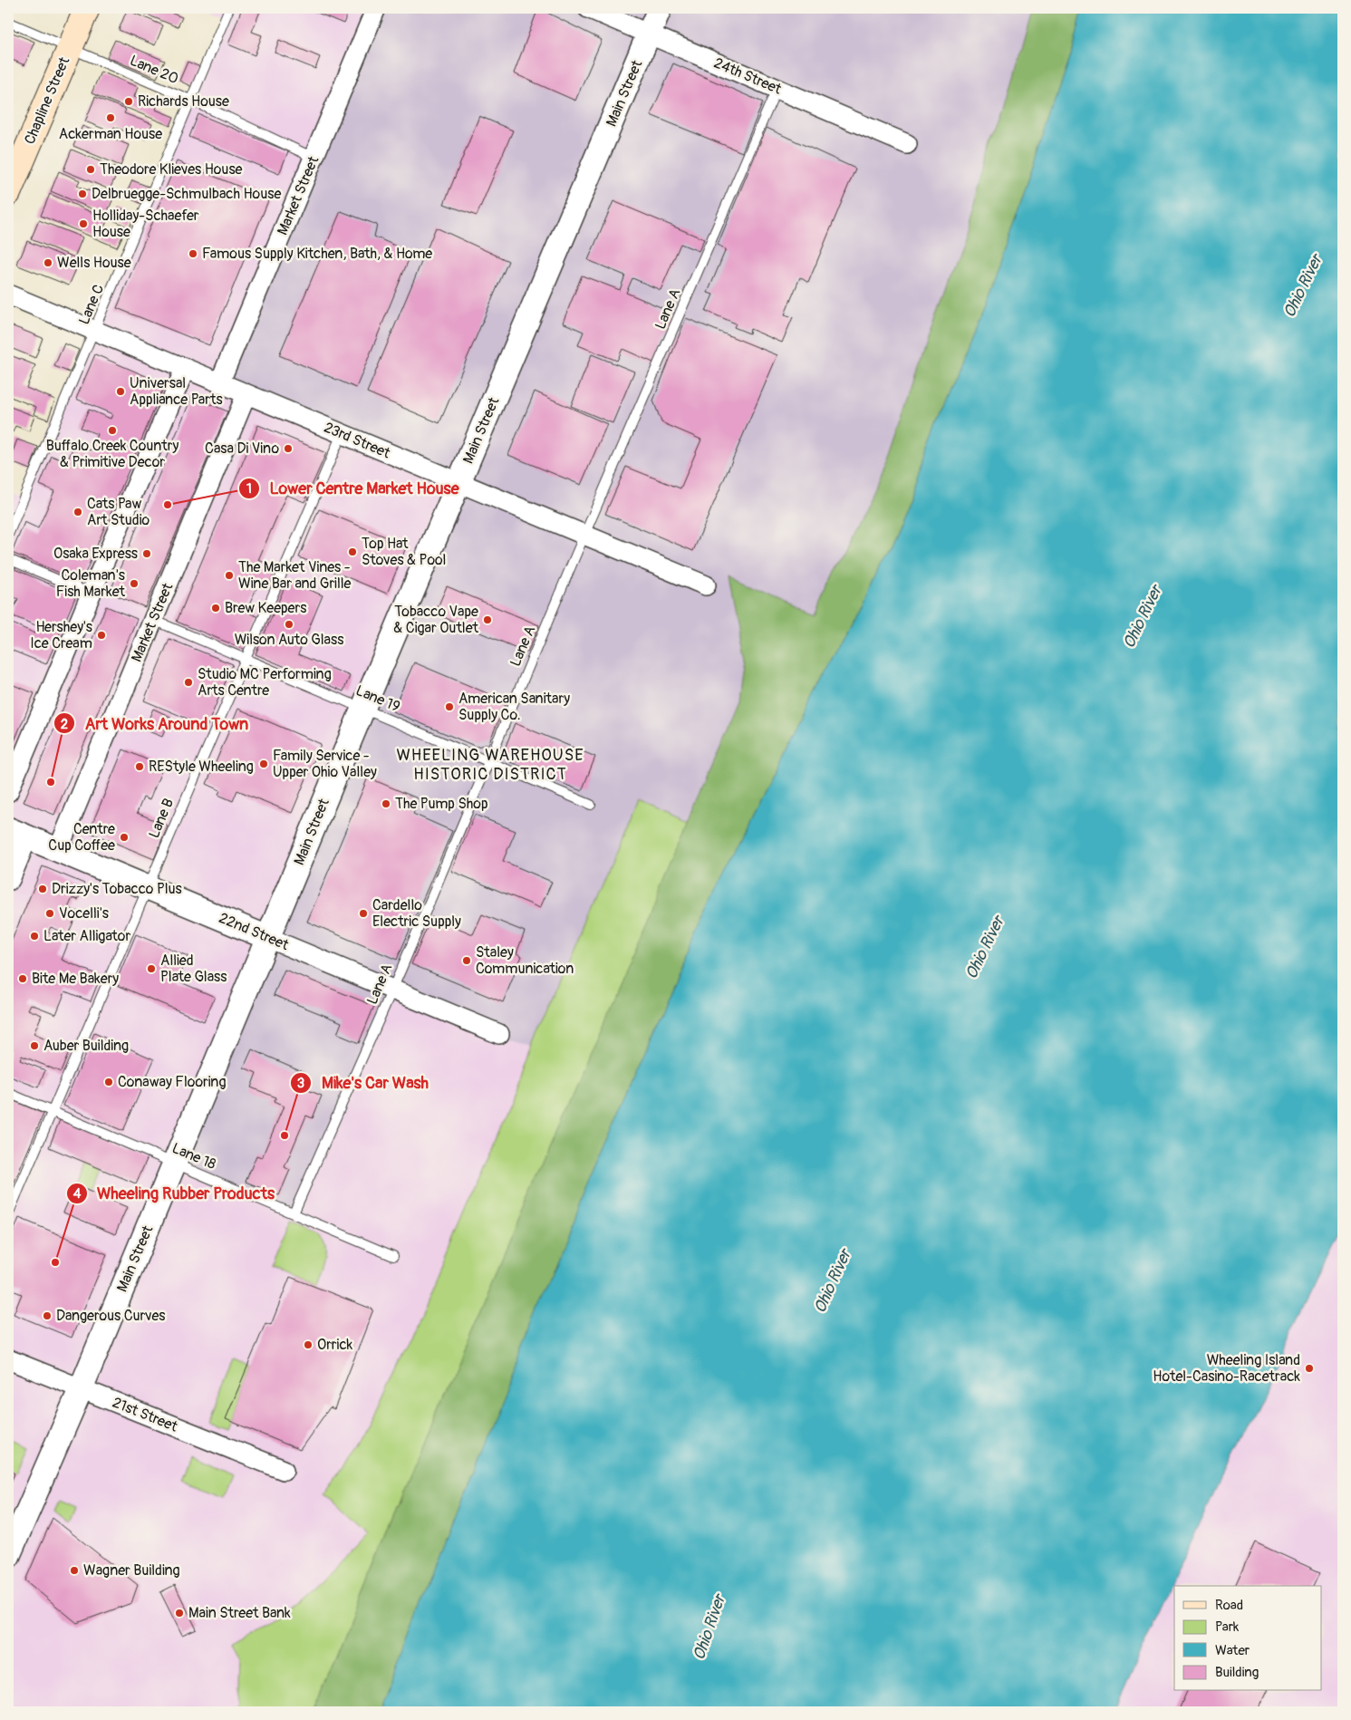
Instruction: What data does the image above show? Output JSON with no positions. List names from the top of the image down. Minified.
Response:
{"streets":{"main road":["Chapline Street"],"street":["24th Street","Main Street","Market Street","23rd Street","22nd Street","21st Street"],"lane":["Lane 20","Lane C","Lane A","Lane 19","Lane B","Lane 18"]},"crossings":[["Lane 20","Chapline Street"],["Lane 20","Market Street"],["Lane 20","Lane C"],["24th Street","Main Street"],["24th Street","Lane A"],["Main Street","23rd Street"],["Main Street","Lane 19"],["Main Street","22nd Street"],["Main Street","Lane 18"],["Main Street","21st Street"],["Market Street","23rd Street"],["Market Street","Lane 19"],["Market Street","22nd Street"],["Lane C","23rd Street"],["Lane A","23rd Street"],["Lane A","Lane 19"],["Lane A","22nd Street"],["Lane A","Lane 18"],["23rd Street","Lane B"],["Lane 19","Lane B"],["Lane B","22nd Street"],["Lane B","Lane 18"]],"districts":["WHEELING WAREHOUSE HISTORIC DISTRICT"],"water":["Ohio River"],"places":["Richards House","Ackerman House","Theodore Klieves House","Delbruegge-Schmulbach House","Holliday-Schaefer House","Famous Supply Kitchen, Bath, & Home","Wells House","Universal Appliance Parts","Buffalo Creek Country & Primitive Decor","Casa Di Vino","Lower Centre Market House","Cats Paw Art Studio","Top Hat Stoves & Pool","Osaka Express","The Market Vines - Wine Bar and Grille","Coleman's Fish Market","Brew Keepers","Tobacco Vape & Cigar Outlet","Wilson Auto Glass","Hershey's Ice Cream","Studio MC Performing Arts Centre","American Sanitary Supply Co.","Family Service - Upper Ohio Valley","REStyle Wheeling","Art Works Around Town","The Pump Shop","Centre Cup Coffee","Drizzy's Tobacco Plus","Vocelli's","Cardello Electric Supply","Later Alligator","Staley Communication","Allied Plate Glass","Bite Me Bakery","Auber Building","Conaway Flooring","Mike's Car Wash","Wheeling Rubber Products","Dangerous Curves","Orrick","Wheeling Island Hotel-Casino-Racetrack","Wagner Building","Main Street Bank"],"legend":["Road","Park","Water","Building"]}
